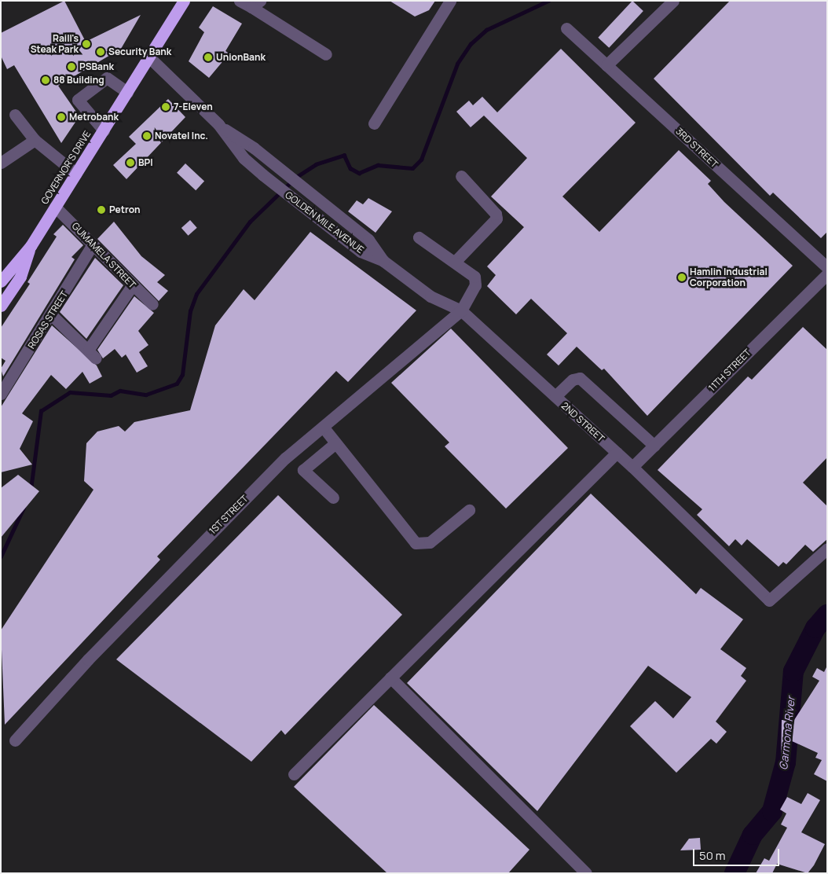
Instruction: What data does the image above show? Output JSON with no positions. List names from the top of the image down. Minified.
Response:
{"streets":{"highway":["GOVERNOR'S DRIVE"],"street":["3RD STREET","GOLDEN MILE AVENUE","GUMAMELA STREET","ROSAS STREET","11TH STREET","2ND STREET","1ST STREET"]},"crossings":[["GOVERNOR'S DRIVE","GOLDEN MILE AVENUE"],["GOVERNOR'S DRIVE","GUMAMELA STREET"],["GOLDEN MILE AVENUE","2ND STREET"],["GUMAMELA STREET","ROSAS STREET"],["11TH STREET","2ND STREET"],["2ND STREET","1ST STREET"]],"water":["Carmona River"],"places":["Raill's Steak Park","Security Bank","UnionBank","PSBank","88 Building","7-Eleven","Metrobank","Novatel Inc.","BPI","Petron","Hamlin Industrial Corporation"],"scale_bar":"50 m"}
